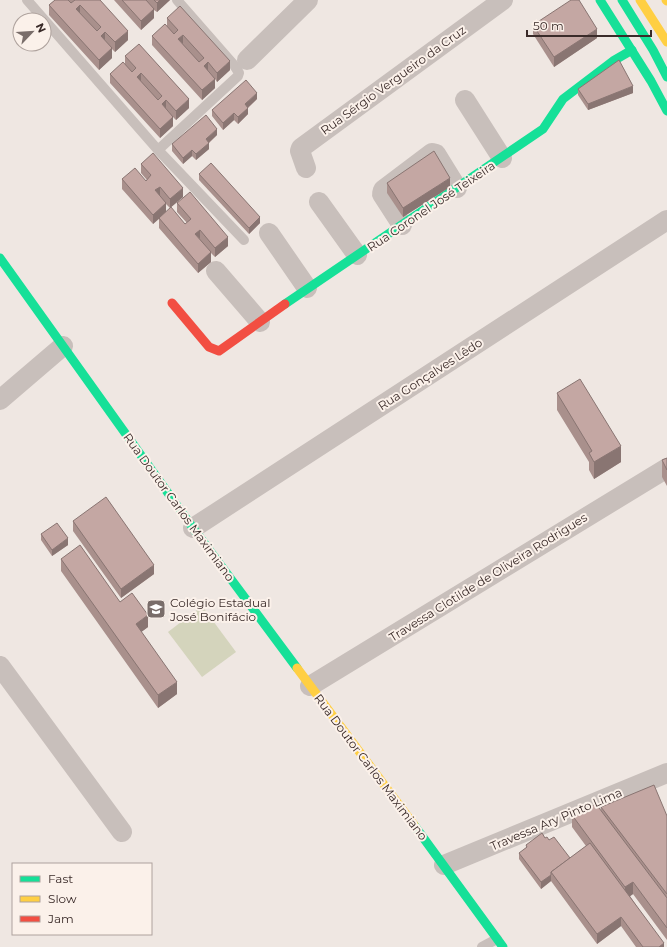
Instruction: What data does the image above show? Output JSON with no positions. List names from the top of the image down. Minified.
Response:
{"streets":{"main road":["Rua Coronel José Teixeira","Rua Doutor Carlos Maximiano"],"street":["Rua Sérgio Vergueiro da Cruz","Rua Gonçalves Lêdo","Travessa Clotilde de Oliveira Rodrigues","Travessa Ary Pinto Lima"]},"crossings":[["Rua Gonçalves Lêdo","Rua Doutor Carlos Maximiano"],["Rua Doutor Carlos Maximiano","Travessa Clotilde de Oliveira Rodrigues"],["Rua Doutor Carlos Maximiano","Travessa Ary Pinto Lima"]],"places":{"school or university":["Colégio Estadual José Bonifácio"]},"legend":["Fast","Slow","Jam"],"scale_bar":"50 m","north":"top right"}
